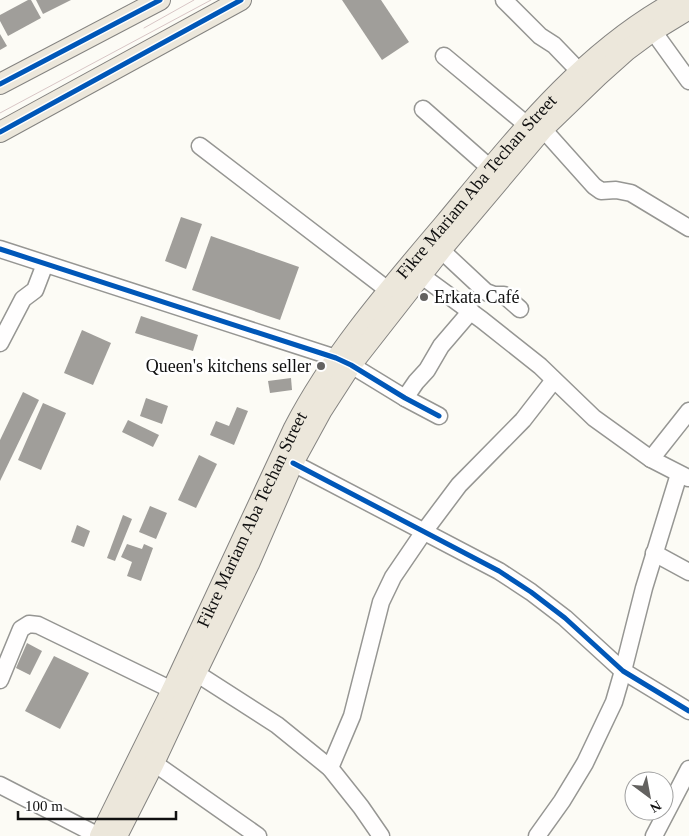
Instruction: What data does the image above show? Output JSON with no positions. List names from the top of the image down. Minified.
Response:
{"streets":{"main road":["Fikre Mariam Aba Techan Street"]},"places":["Erkata Café","Queen's kitchens seller"],"scale_bar":"100 m","north":"bottom right"}
